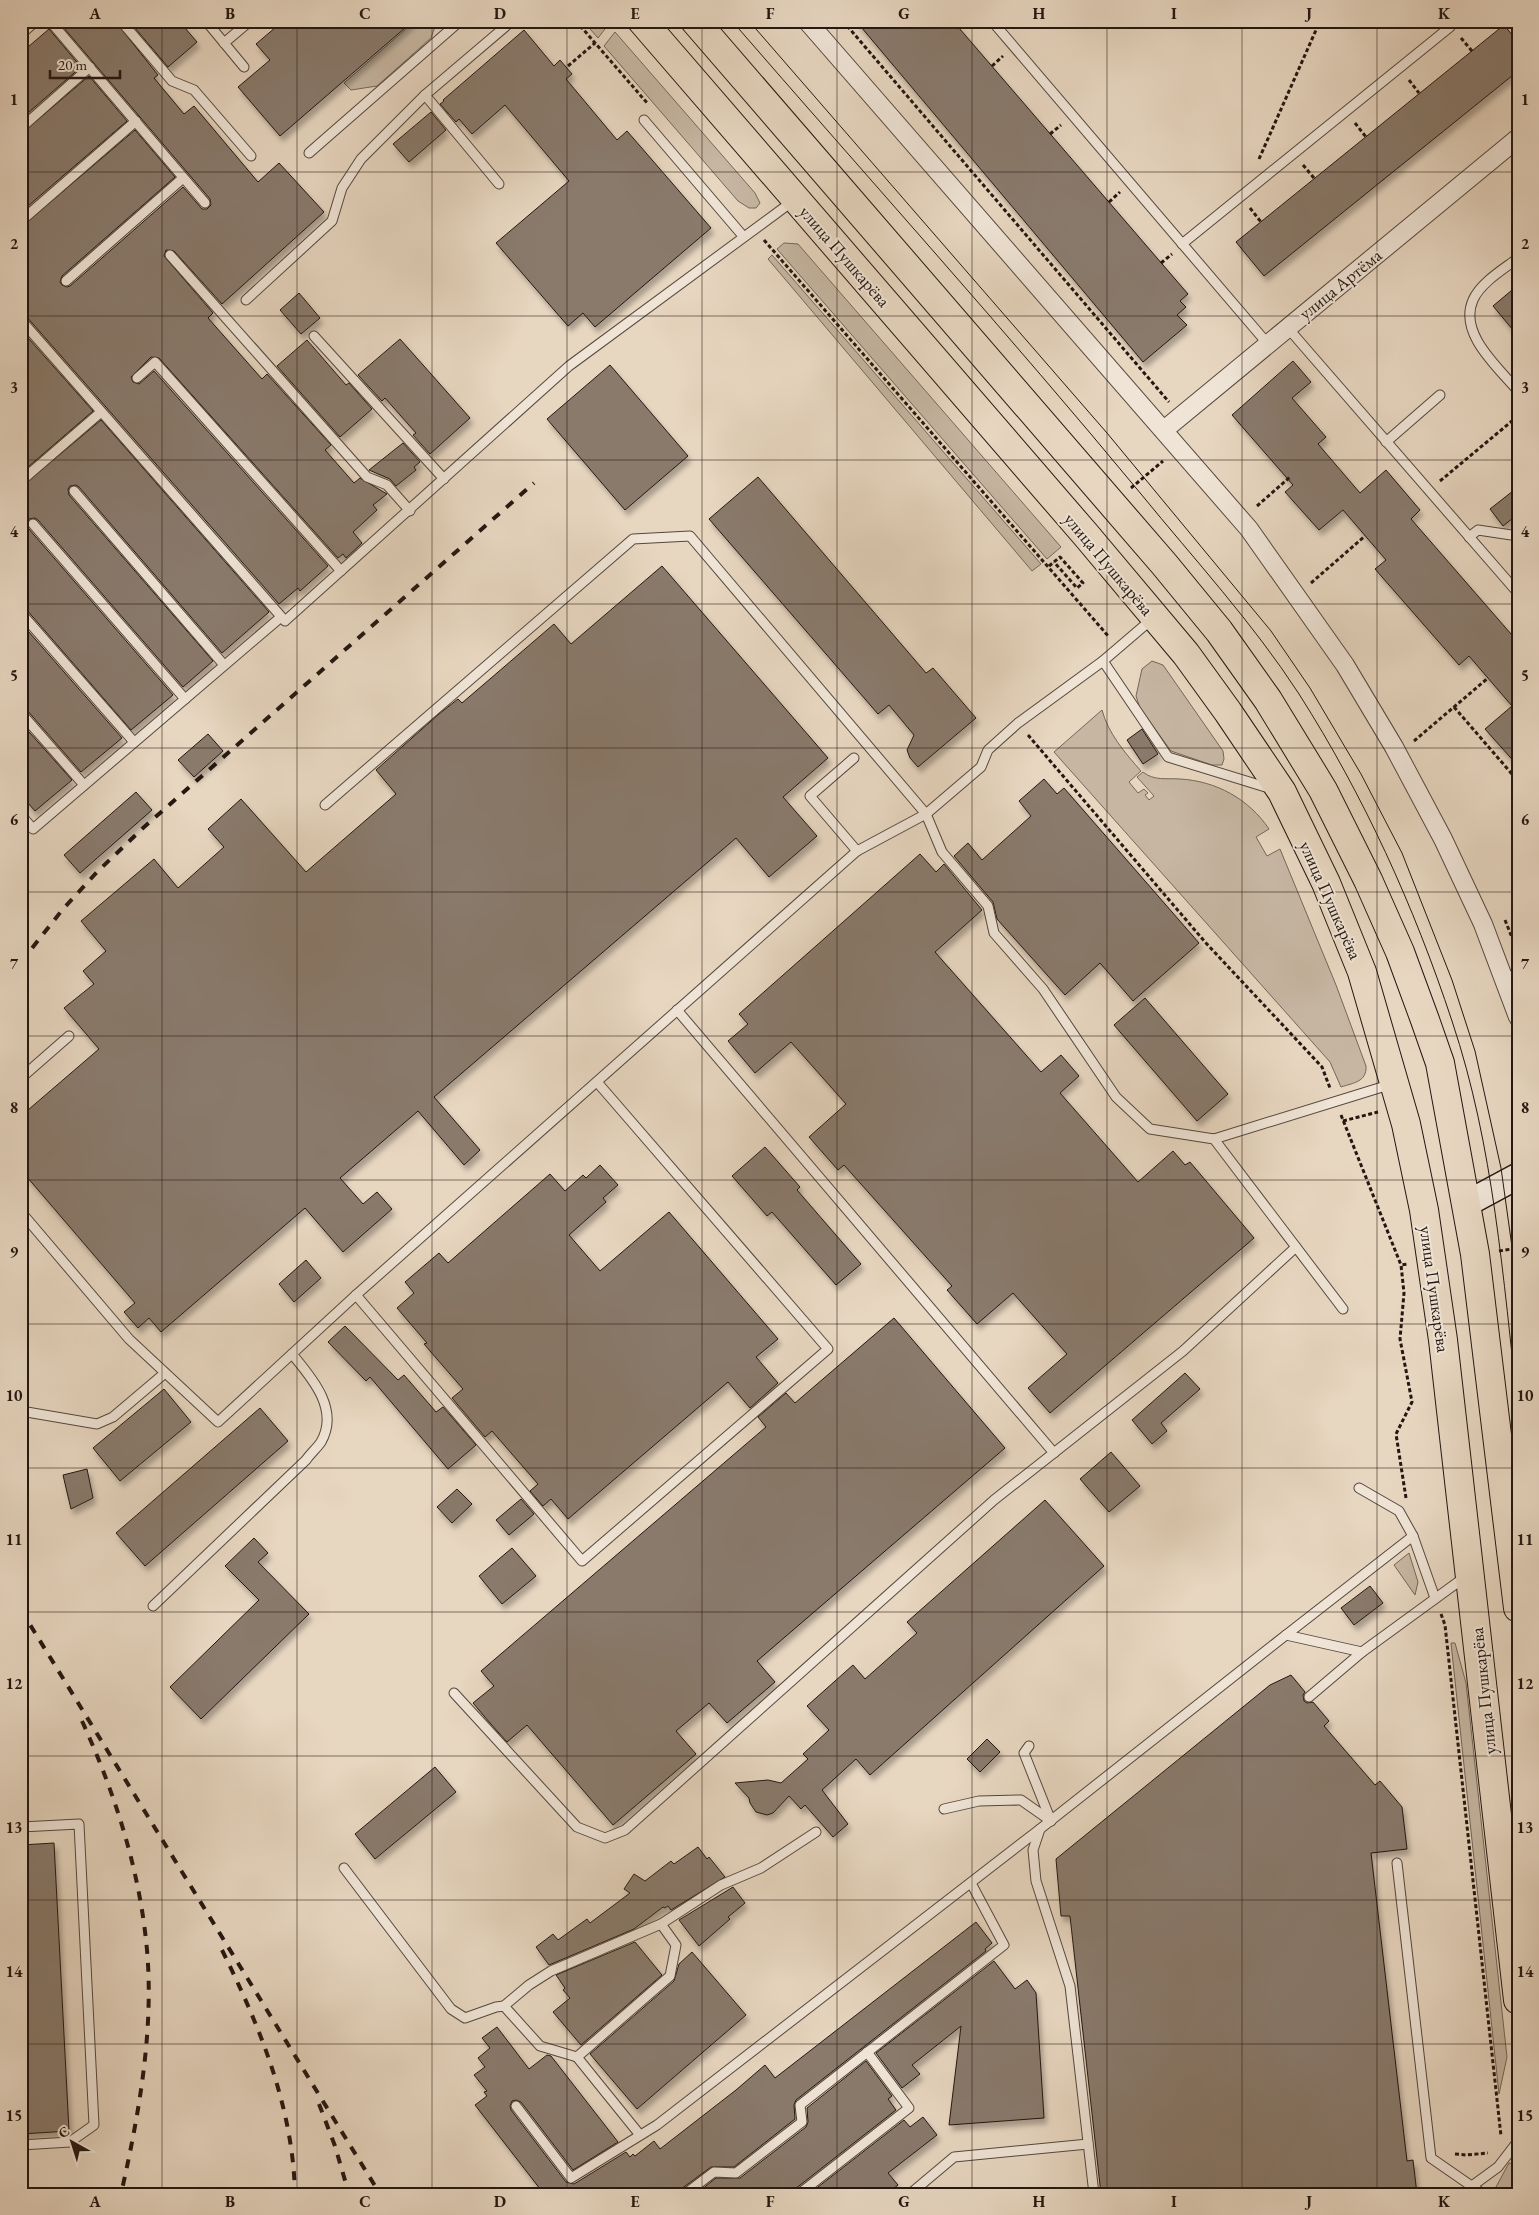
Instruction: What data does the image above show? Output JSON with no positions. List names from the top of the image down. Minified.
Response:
{"streets":{"main road":["улица Пушкарёва"],"street":["улица Артёма"]},"scale_bar":"20 m","north":"top left","grid":{"columns":["A","B","C","D","E","F","G","H","I","J","K"],"rows":["1","2","3","4","5","6","7","8","9","10","11","12","13","14","15"]}}
